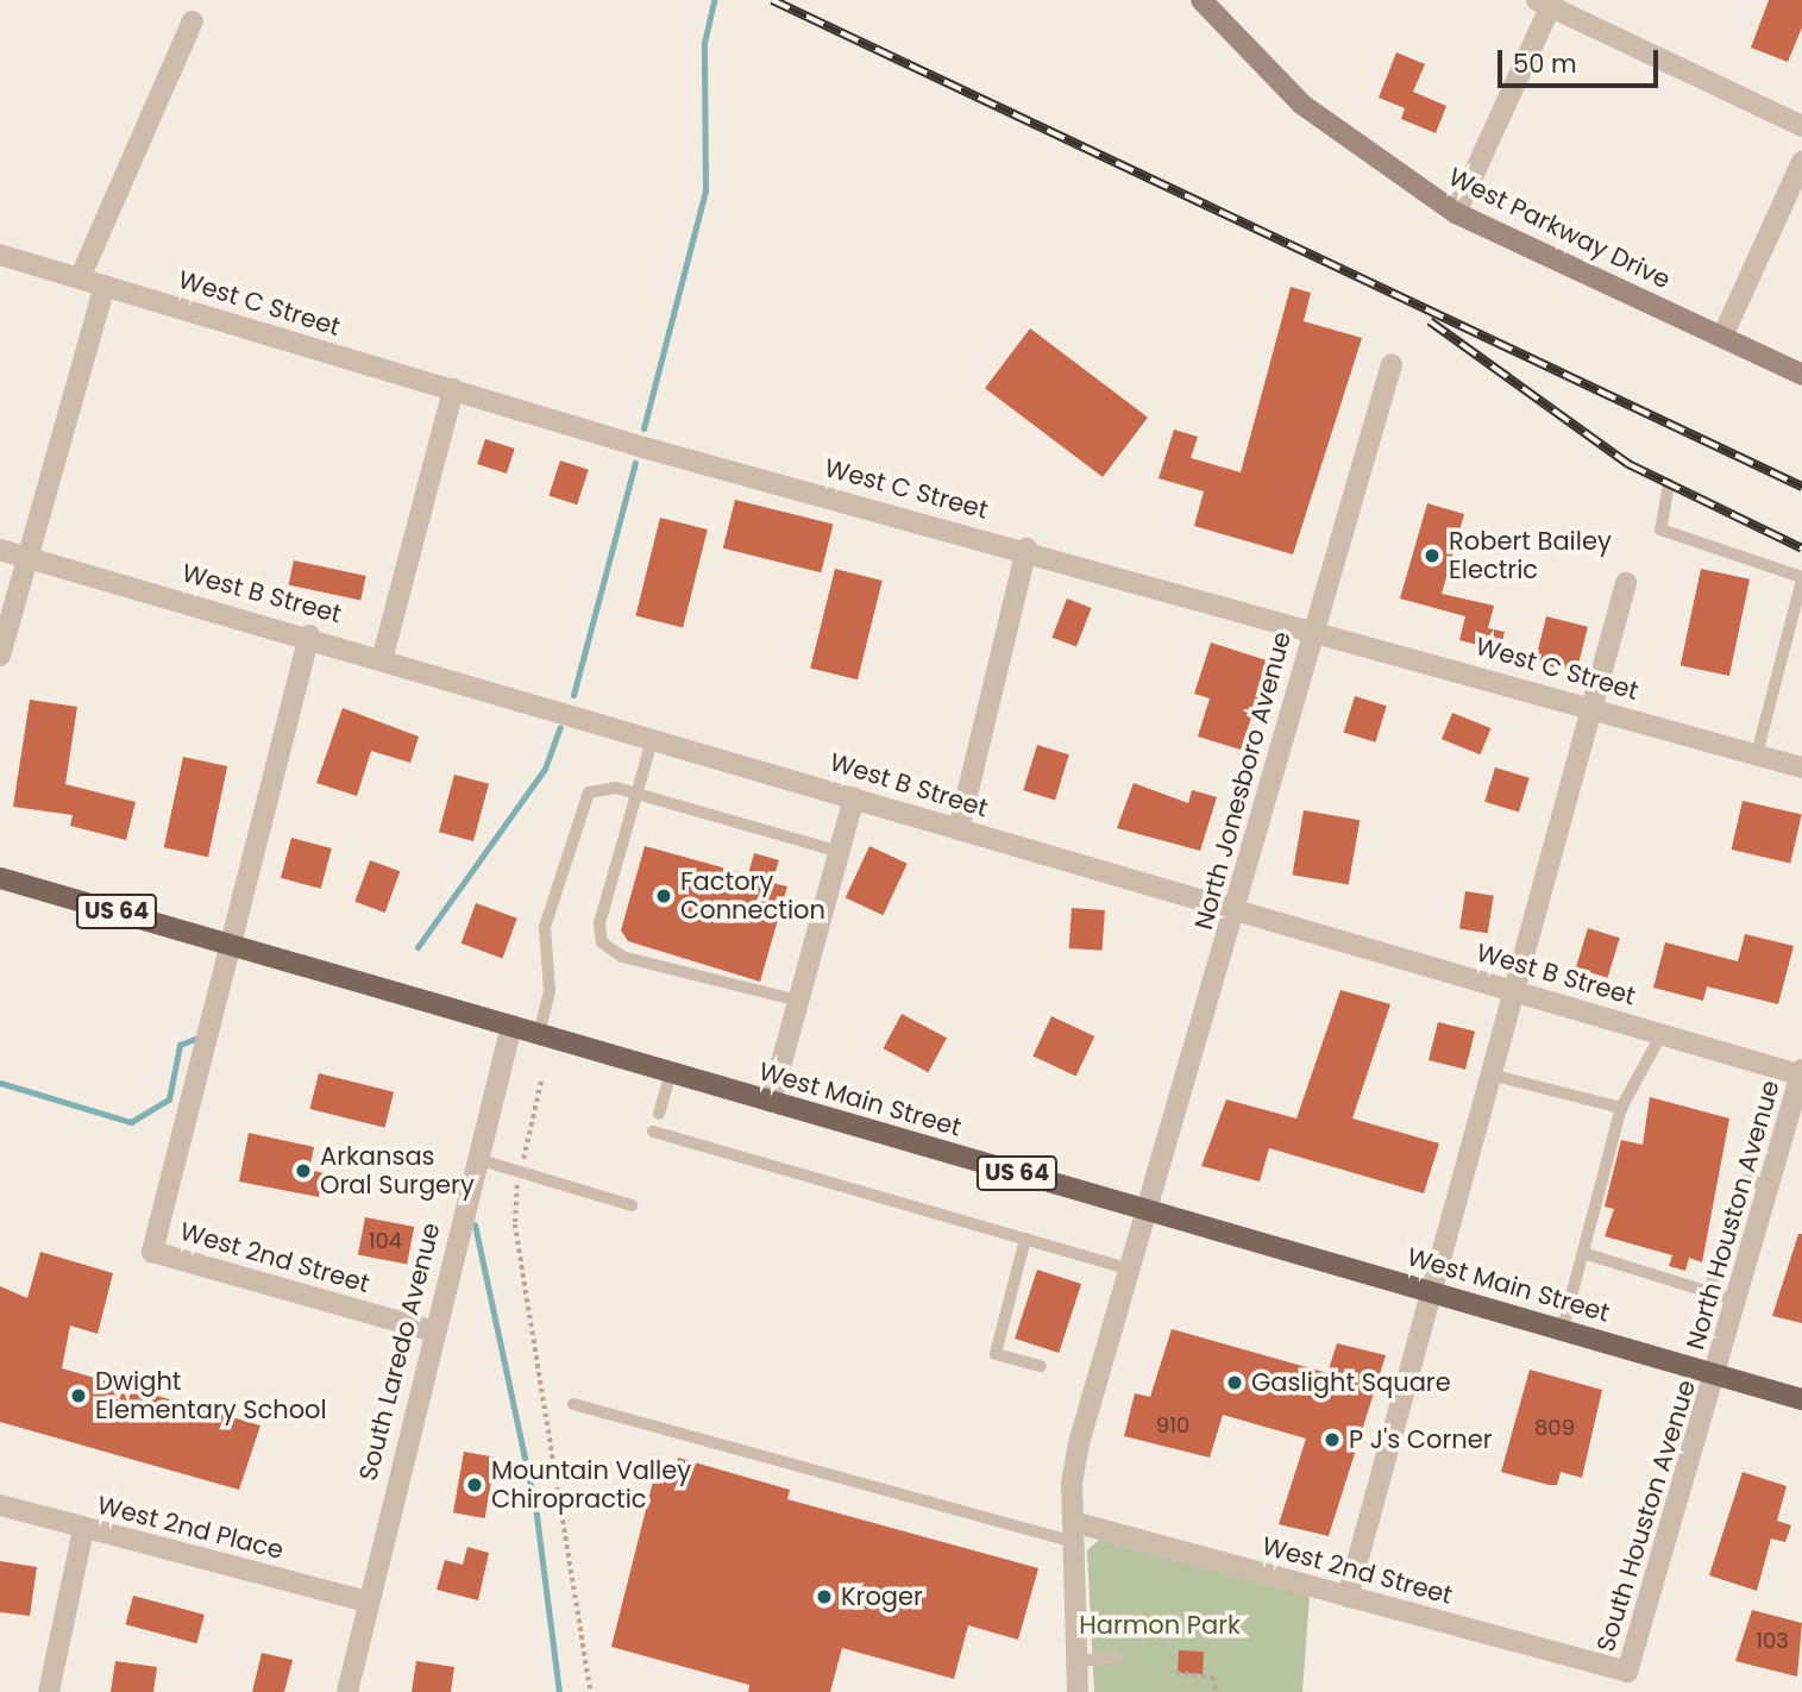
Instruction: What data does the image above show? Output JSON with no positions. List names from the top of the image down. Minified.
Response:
{"streets":{"main road":["West Parkway Drive","US 64","West Main Street"],"street":["West C Street","West B Street","North Jonesboro Avenue","North Houston Avenue","West 2nd Street","South Laredo Avenue","South Houston Avenue","West 2nd Place"]},"crossings":[["West C Street","North Jonesboro Avenue"],["West B Street","North Jonesboro Avenue"],["West B Street","North Houston Avenue"],["North Jonesboro Avenue","West Main Street"],["North Jonesboro Avenue","West 2nd Street"],["West Main Street","North Houston Avenue"],["West Main Street","West 2nd Street"],["West Main Street","South Laredo Avenue"],["West Main Street","South Houston Avenue"],["North Houston Avenue","South Houston Avenue"],["West 2nd Street","South Laredo Avenue"],["West 2nd Street","South Houston Avenue"],["South Laredo Avenue","West 2nd Place"]],"parks":["Harmon Park"],"places":["Robert Bailey Electric","Factory Connection","Arkansas Oral Surgery","Gaslight Square","Dwight Elementary School","P J's Corner","Mountain Valley Chiropractic","Kroger"],"house_numbers":["104","910","809","103"],"scale_bar":"50 m"}
